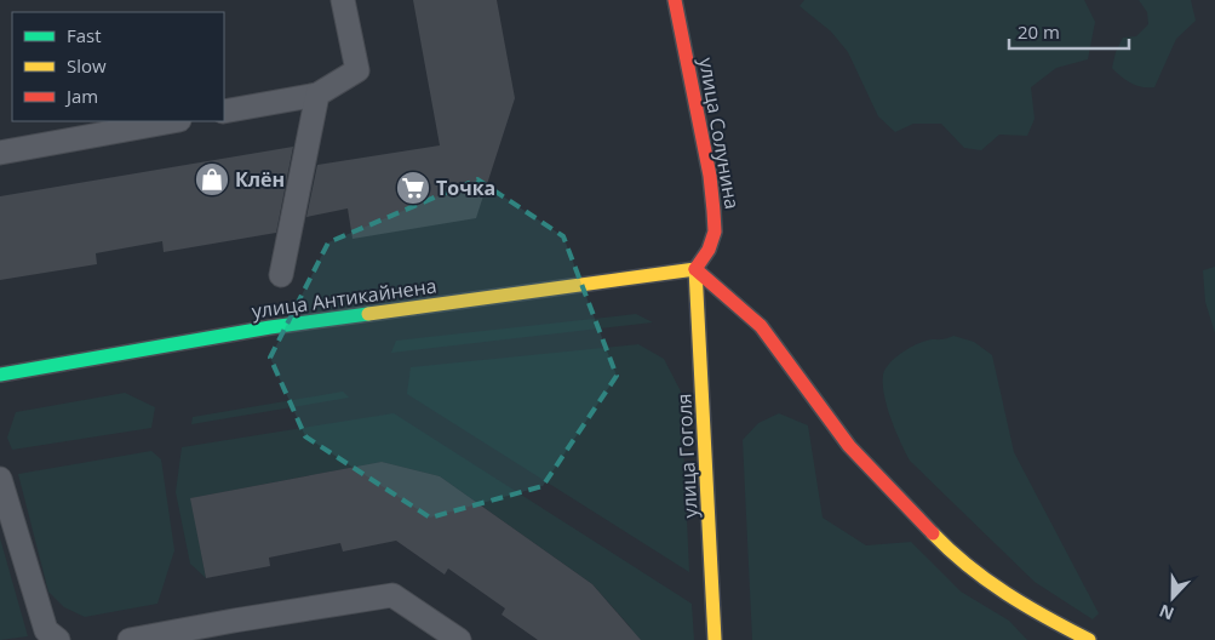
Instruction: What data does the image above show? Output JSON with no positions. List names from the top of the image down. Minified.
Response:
{"streets":{"street":["улица Солунина","улица Антикайнена","улица Гоголя"]},"crossings":[["улица Солунина","улица Антикайнена"],["улица Солунина","улица Гоголя"],["улица Антикайнена","улица Гоголя"]],"places":{"shop":["Клён"],"supermarket":["Точка"]},"legend":["Fast","Slow","Jam"],"scale_bar":"20 m","north":"bottom"}
